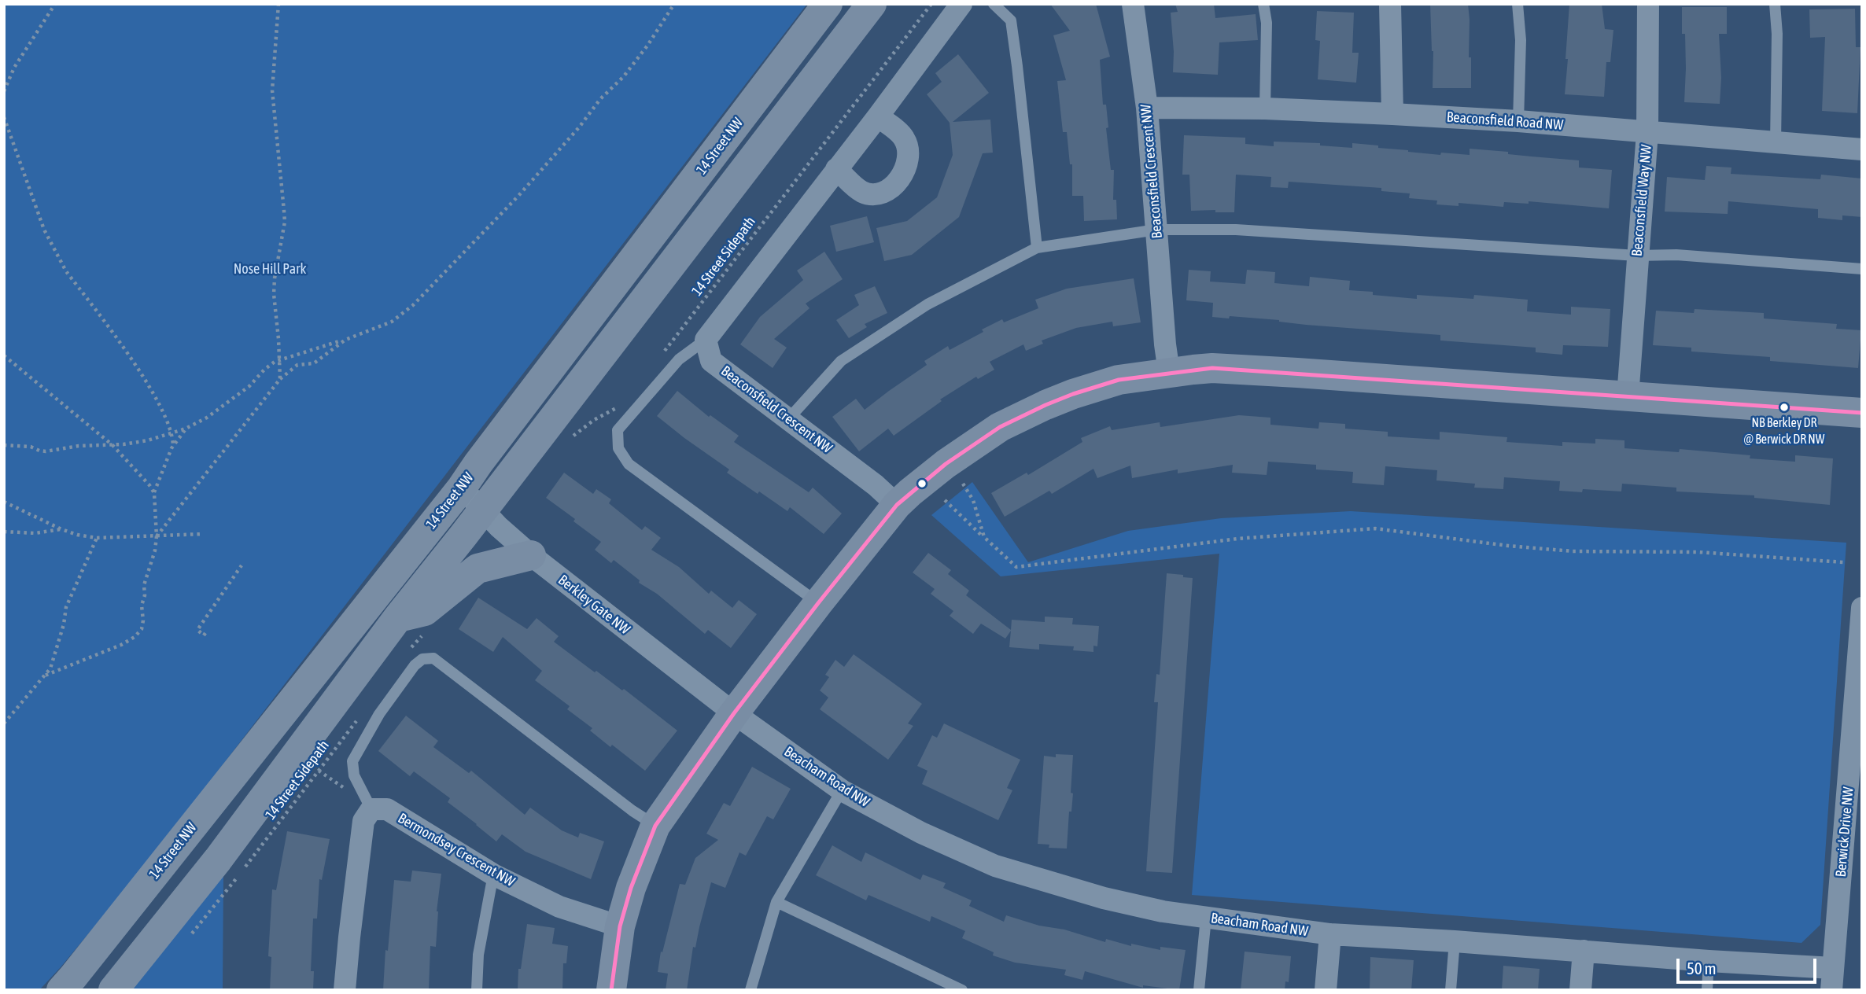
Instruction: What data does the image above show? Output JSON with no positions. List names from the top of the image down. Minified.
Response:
{"streets":{"main road":["14 Street NW"],"street":["Beaconsfield Road NW","Beaconsfield Crescent NW","Beaconsfield Way NW","Berkley Gate NW","Beacham Road NW","Berwick Drive NW","Bermondsey Crescent NW"],"path":["14 Street Sidepath"]},"crossings":[["Beaconsfield Road NW","Beaconsfield Crescent NW"],["Beaconsfield Road NW","Beaconsfield Way NW"],["14 Street NW","Berkley Gate NW"],["Berkley Gate NW","Beacham Road NW"],["Beacham Road NW","Berwick Drive NW"]],"parks":["Nose Hill Park"],"places":["NB Berkley DR @ Berwick DR NW"],"scale_bar":"50 m"}
